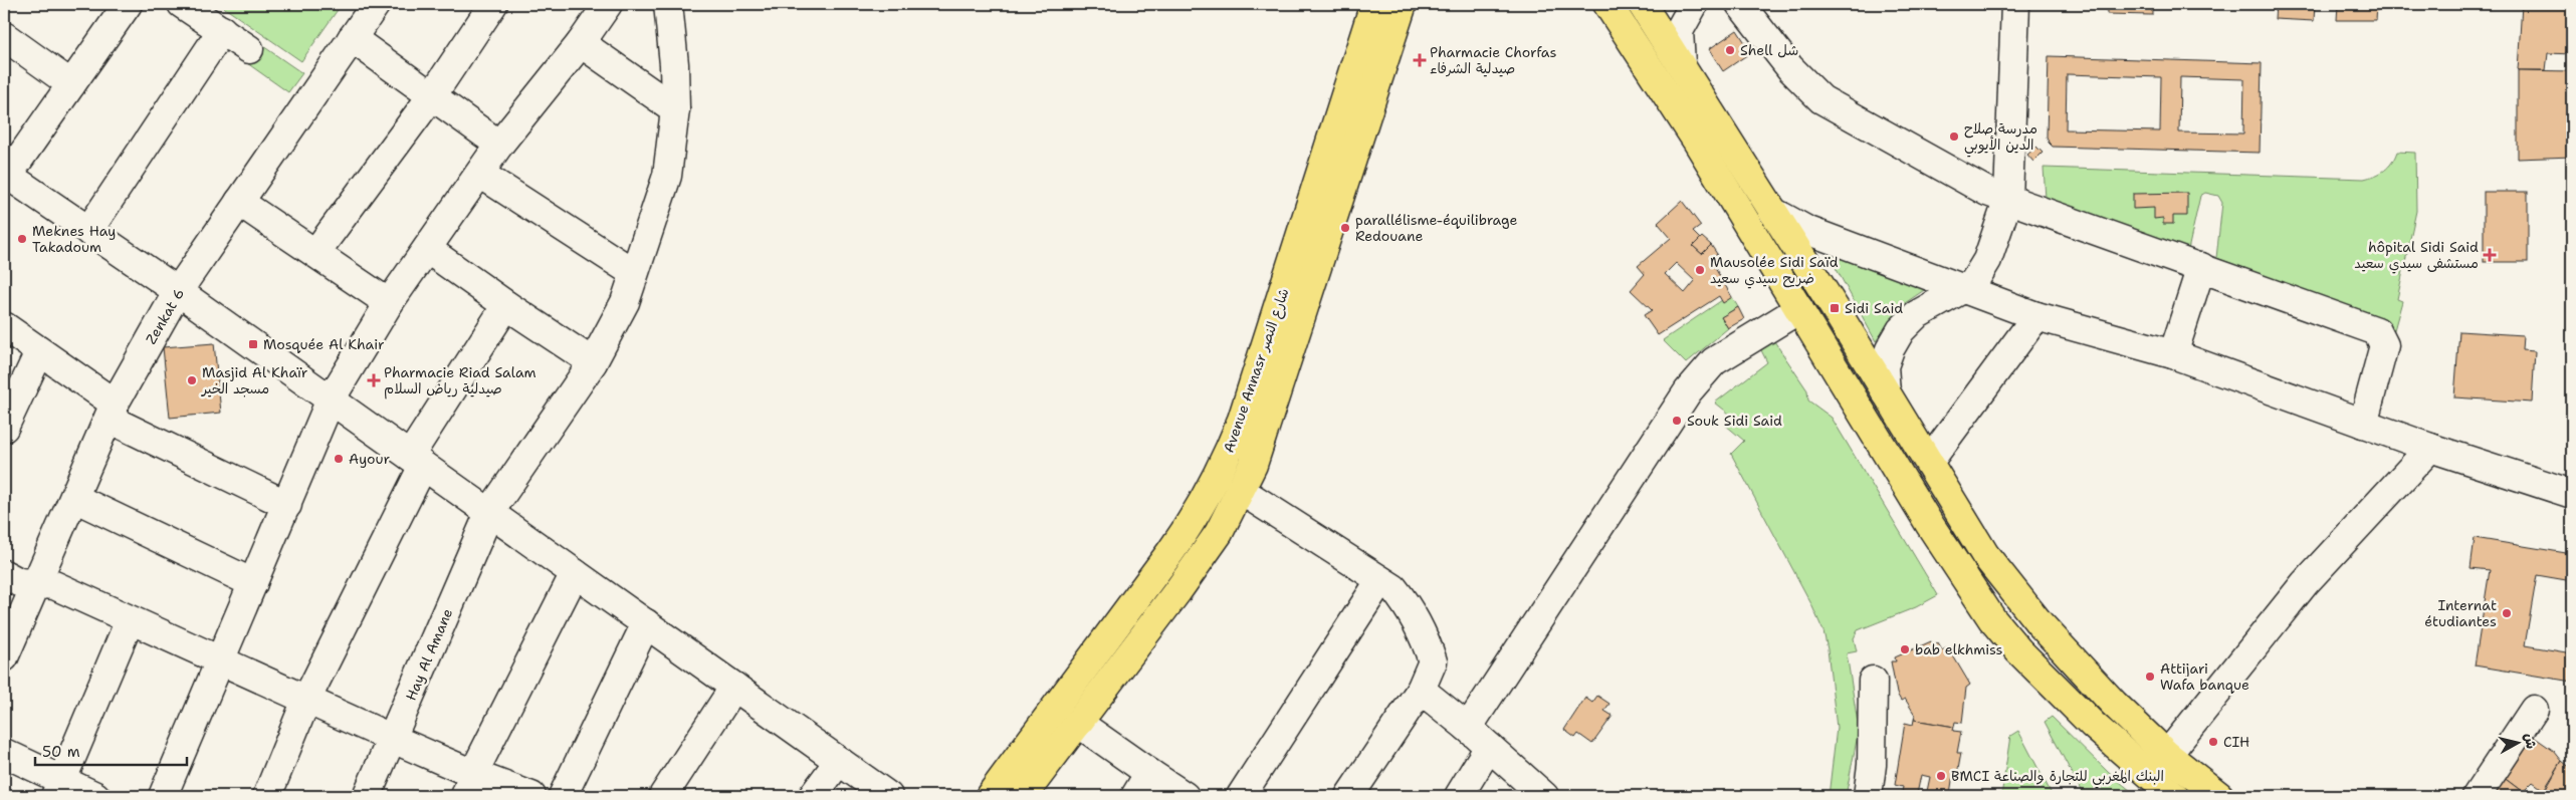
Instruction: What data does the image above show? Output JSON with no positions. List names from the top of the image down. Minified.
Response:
{"streets":{"main road":["Avenue Annasr شارع النصر"],"street":["Zenkat 6","Hay Al Amane"]},"places":{"other":["Shell شل","مدرسة صلاح الدين الأيوبي","parallélisme-équilibrage Redouane","Meknes Hay Takadoum","Mausolée Sidi Saïd ضريح سيدي سعيد","Masjid Al Khaïr مسجد الخير","Souk Sidi Said","Ayour","Internat étudiantes","bab elkhmiss","Attijari Wafa banque","CIH","BMCI البنك المغربي للتجارة والصناعة"],"health":["Pharmacie Chorfas صيدلية الشرفاء","hôpital Sidi Said مستشفى سيدي سعيد","Pharmacie Riad Salam صيدلية رياض السلام"],"transit":["Sidi Said","Mosquée Al Khair"]},"scale_bar":"50 m","north":"right"}
